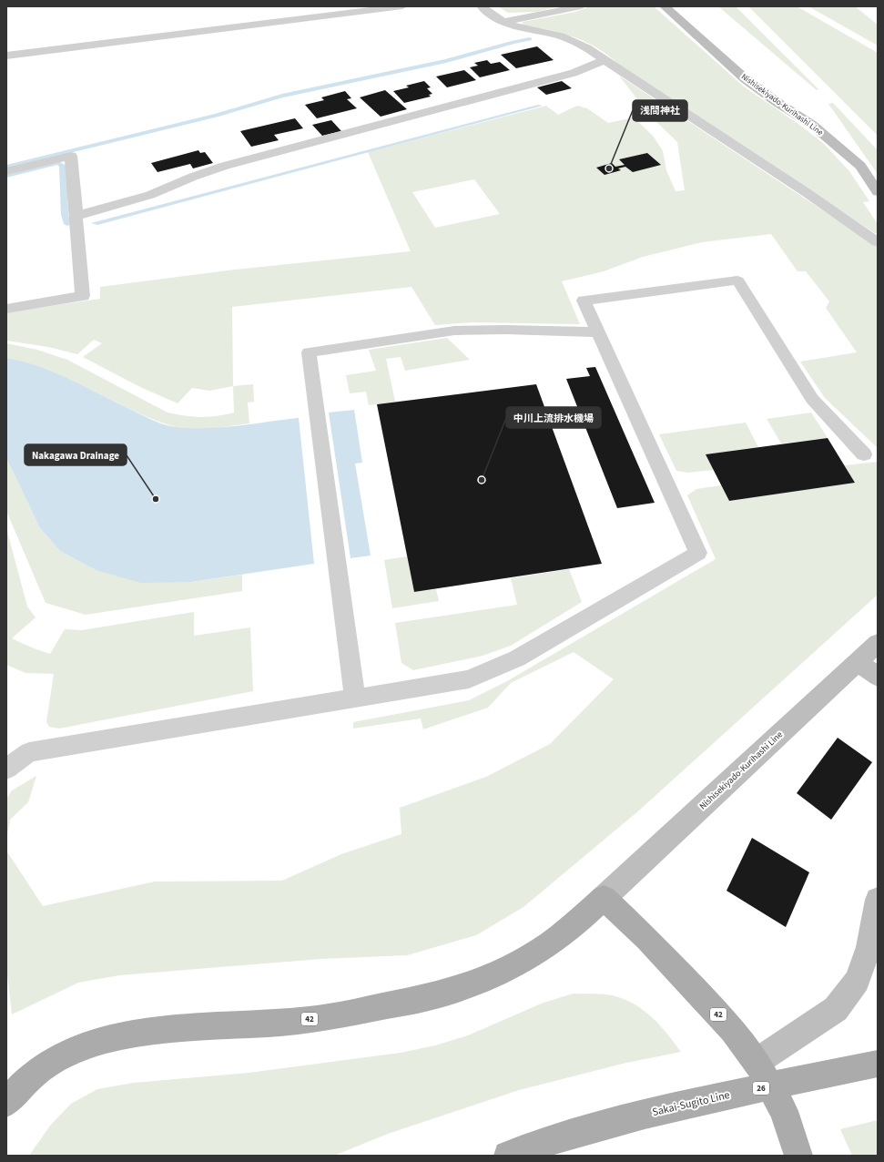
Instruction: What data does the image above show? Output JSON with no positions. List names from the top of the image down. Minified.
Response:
{"streets":{"main road":["Nishisekiyado-Kurihashi Line","42","26","Sakai-Sugito Line"]},"crossings":[["Nishisekiyado-Kurihashi Line","42"]],"places":["浅間神社","中川上流排水機場","Nakagawa Drainage"]}
